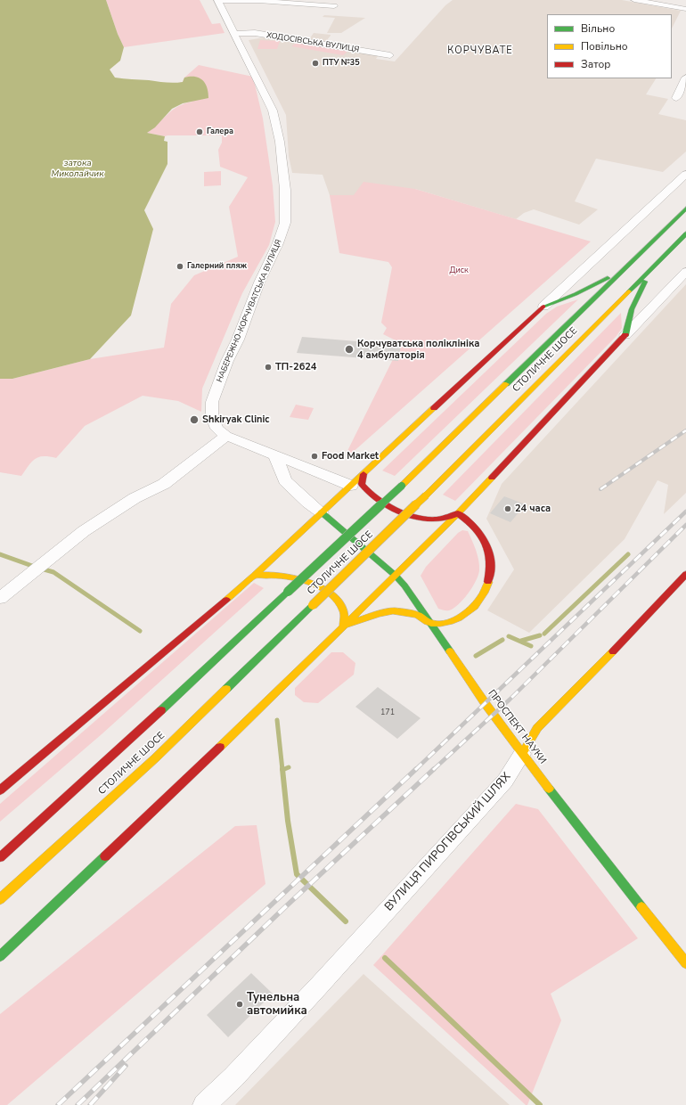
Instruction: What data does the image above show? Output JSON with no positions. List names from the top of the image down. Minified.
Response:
{"streets":{"main road":["СТОЛИЧНЕ ШОСЕ","ПРОСПЕКТ НАУКИ","ВУЛИЦЯ ПИРОГІВСЬКИЙ ШЛЯХ"],"street":["ХОДОСІВСЬКА ВУЛИЦЯ","НАБЕРЕЖНО-КОРЧУВАТСЬКА ВУЛИЦЯ"]},"crossings":[["ХОДОСІВСЬКА ВУЛИЦЯ","НАБЕРЕЖНО-КОРЧУВАТСЬКА ВУЛИЦЯ"],["ПРОСПЕКТ НАУКИ","ВУЛИЦЯ ПИРОГІВСЬКИЙ ШЛЯХ"]],"districts":["КОРЧУВАТЕ"],"water":["затока Миколайчик"],"parks":["Диск"],"places":["ПТУ №35","Галера","Галерний пляж","Корчуватська поліклініка 4 амбулаторія","ТП-2624","Shkiryak Clinic","Food Market","24 часа","Тунельна автомийка"],"house_numbers":["171"],"legend":["Вільно","Повільно","Затор"]}
